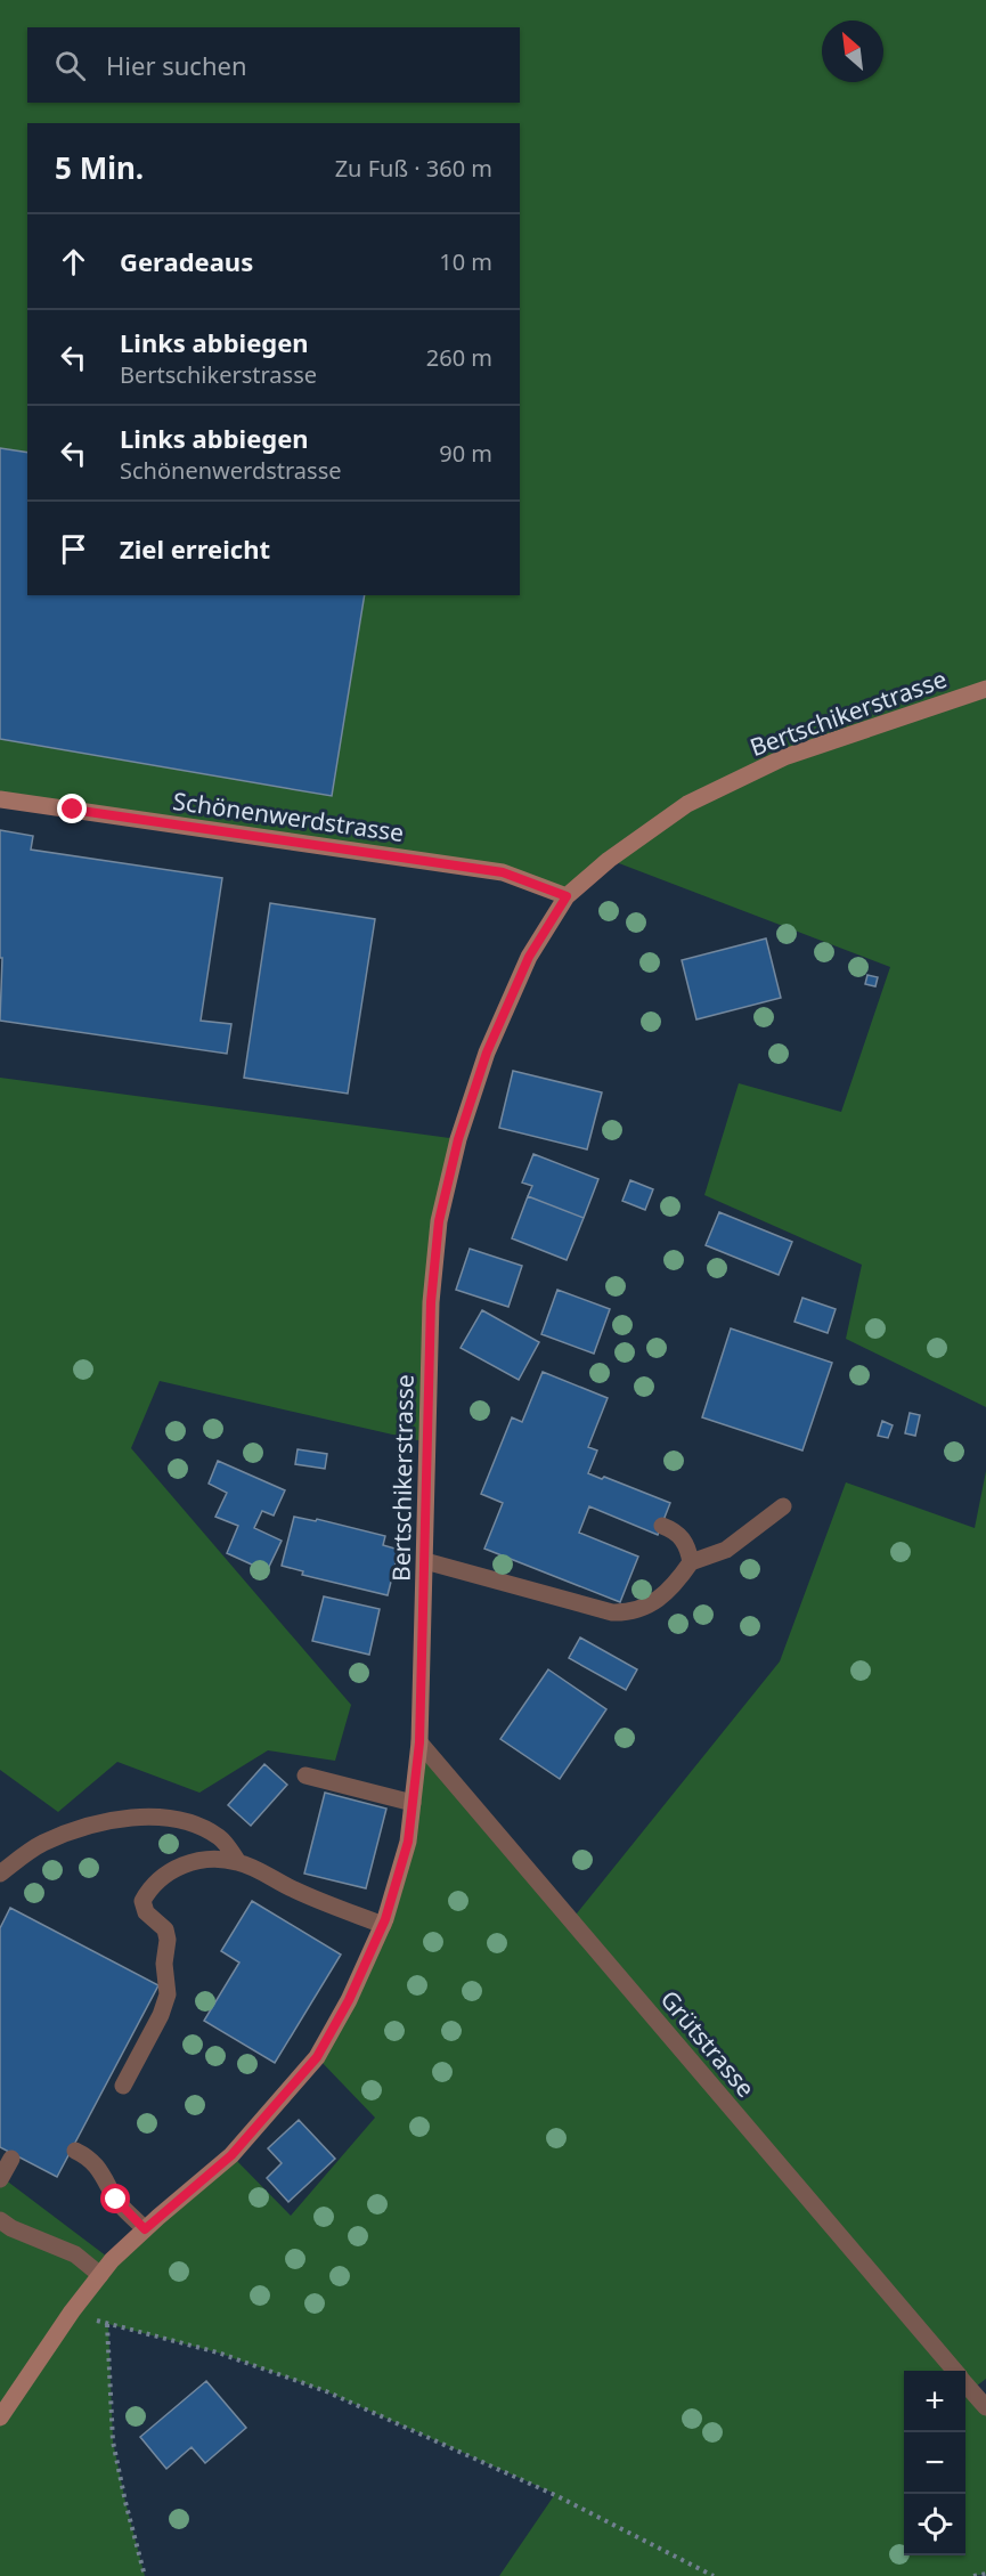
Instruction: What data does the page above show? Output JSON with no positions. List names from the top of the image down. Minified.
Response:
{"streets":{"street":["Bertschikerstrasse","Schönenwerdstrasse","Grütstrasse"]},"crossings":[["Bertschikerstrasse","Schönenwerdstrasse"],["Bertschikerstrasse","Grütstrasse"]],"north":"top left","page":{"search":"Hier suchen","heading":["5 Min.","Zu Fuß · 360 m"],"list":[["Geradeaus","10 m"],["Links abbiegen","Bertschikerstrasse","260 m"],["Links abbiegen","Schönenwerdstrasse","90 m"],"Ziel erreicht"],"map_buttons":["+","−"]}}
